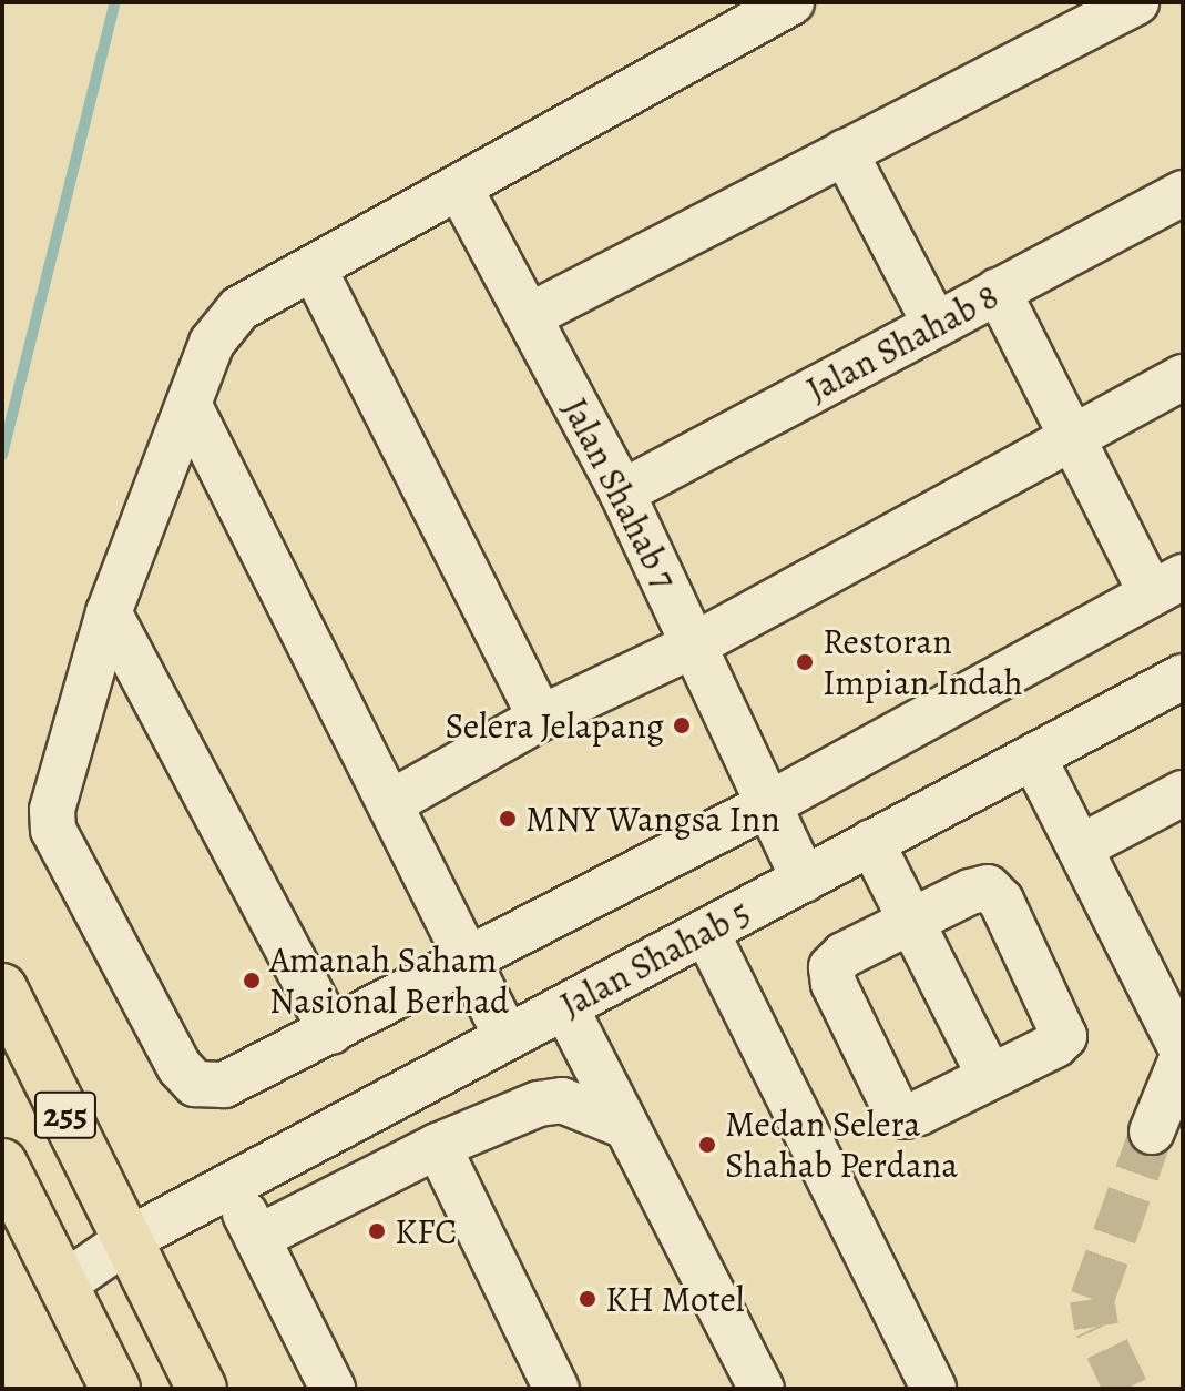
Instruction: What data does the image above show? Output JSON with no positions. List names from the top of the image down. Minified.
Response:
{"streets":{"main road":["255"],"street":["Jalan Shahab 8","Jalan Shahab 7","Jalan Shahab 5"]},"crossings":[["Jalan Shahab 8","Jalan Shahab 7"],["Jalan Shahab 7","Jalan Shahab 5"],["Jalan Shahab 5","255"]],"places":["Restoran Impian Indah","Selera Jelapang","MNY Wangsa Inn","Amanah Saham Nasional Berhad","Medan Selera Shahab Perdana","KFC","KH Motel"]}
